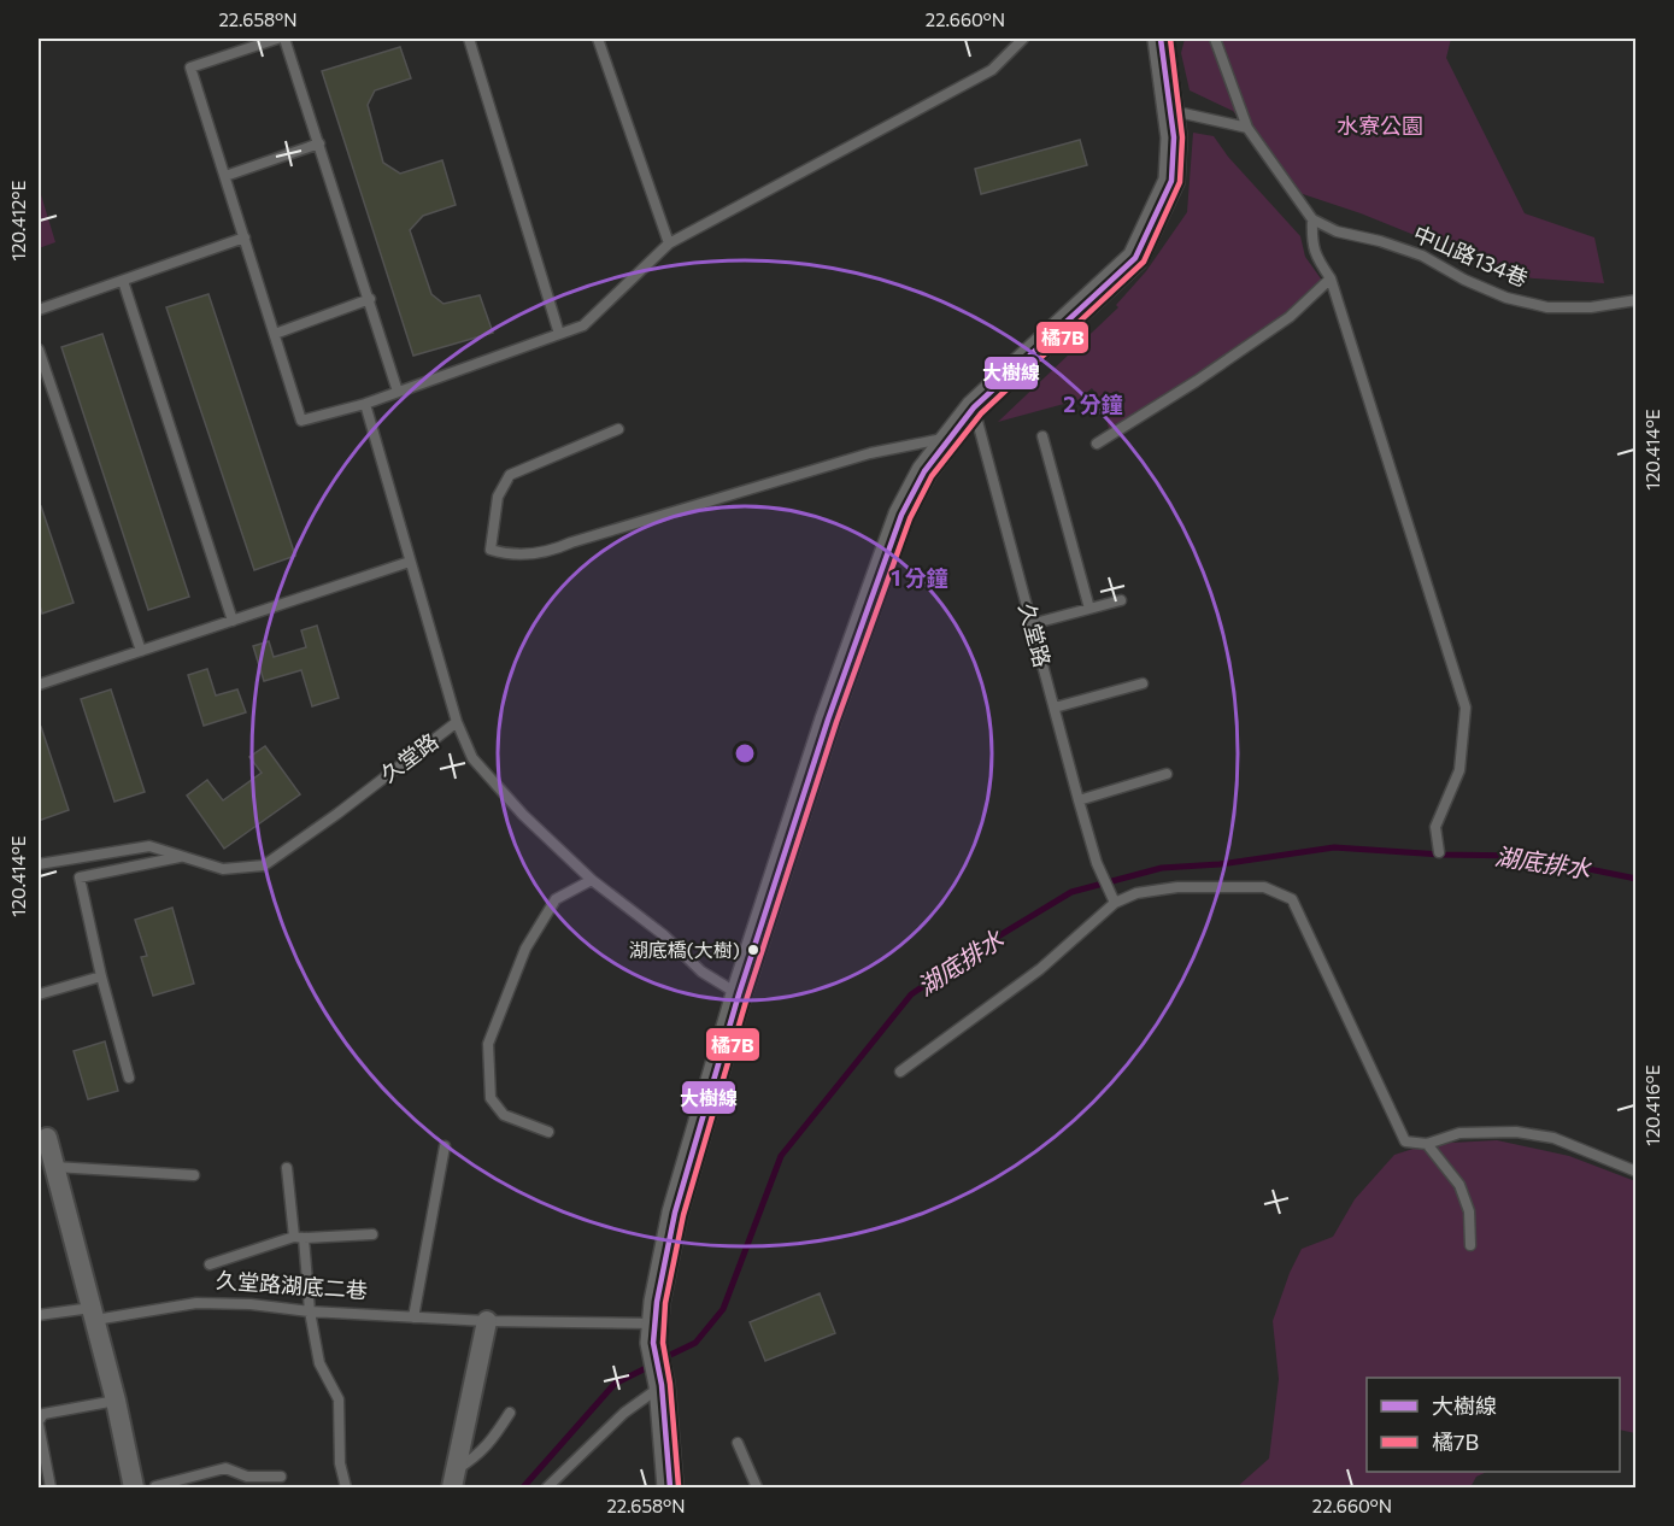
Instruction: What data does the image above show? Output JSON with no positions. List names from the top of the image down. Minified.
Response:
{"streets":{"lane":["中山路134巷","久堂路","久堂路湖底二巷"]},"water":["湖底排水"],"parks":["水寮公園"],"places":["湖底橋(大樹)"],"lines":["transit line 大樹線","transit line 橘7B"],"legend":["大樹線","橘7B"],"coordinates":["22.658°N","22.660°N","120.412°E","120.414°E","120.416°E"],"rings":["2 分鐘","1 分鐘"]}
